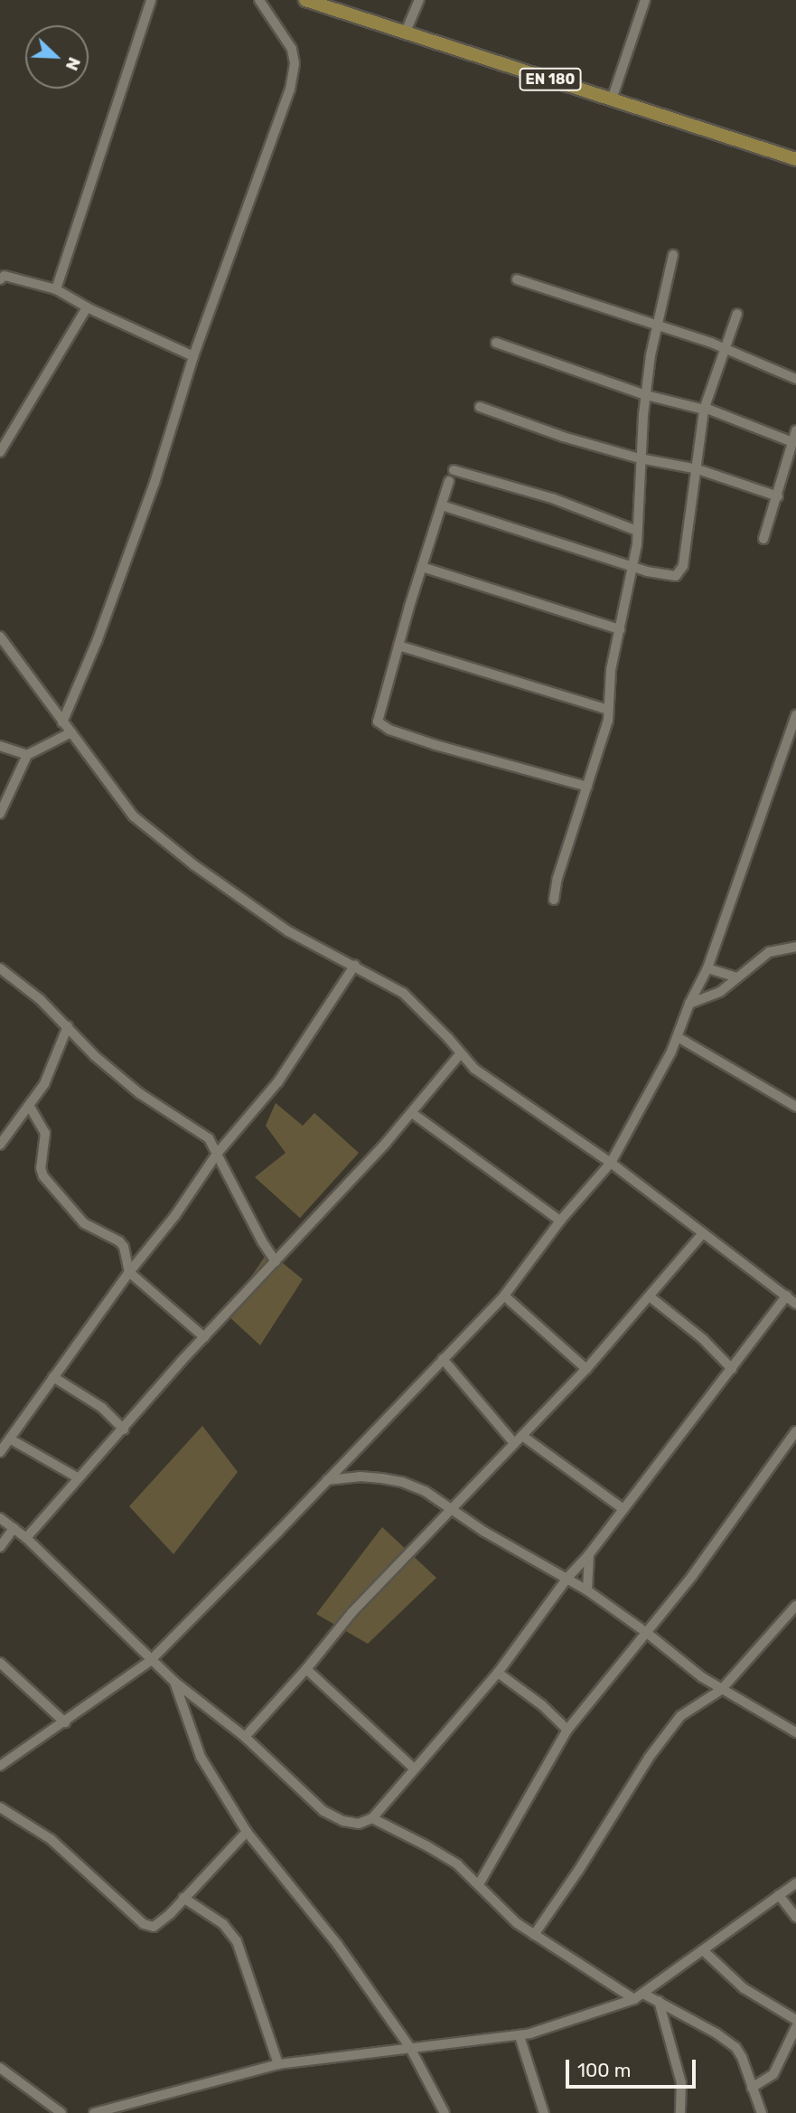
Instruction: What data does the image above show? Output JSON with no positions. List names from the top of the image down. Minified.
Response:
{"streets":{"main road":["EN 180"]},"scale_bar":"100 m","north":"bottom right"}
